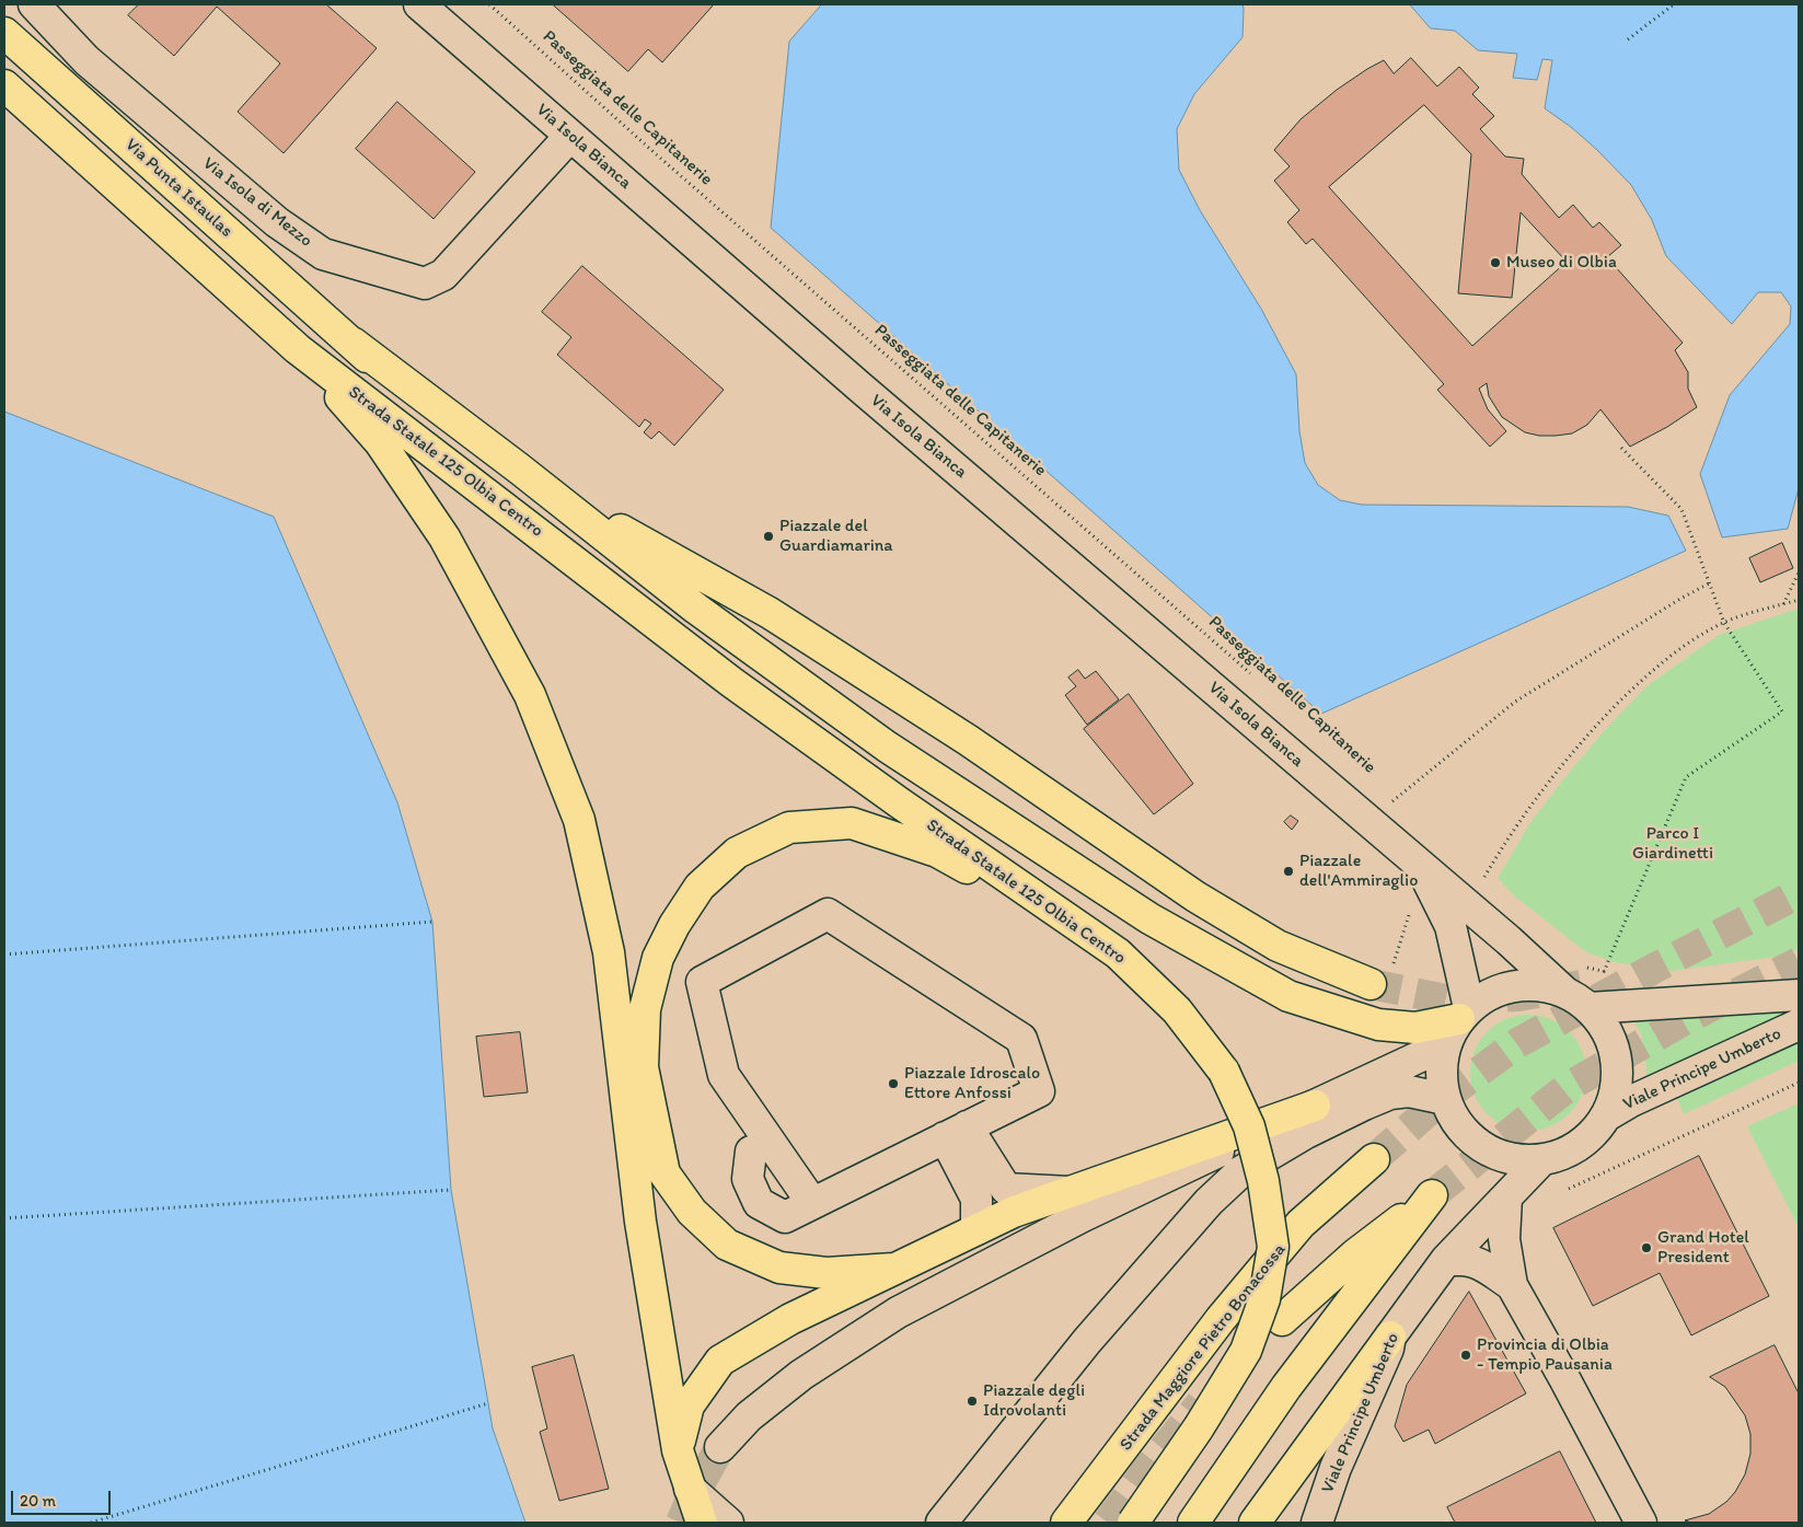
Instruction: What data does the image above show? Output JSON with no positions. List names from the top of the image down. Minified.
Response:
{"streets":{"main road":["Via Punta Istaulas","Strada Statale 125 Olbia Centro","Strada Maggiore Pietro Bonacossa"],"street":["Via Isola Bianca","Via Isola di Mezzo","Viale Principe Umberto"],"path":["Passeggiata delle Capitanerie"]},"crossings":[["Via Isola Bianca","Via Isola di Mezzo"],["Via Isola Bianca","Viale Principe Umberto"],["Via Punta Istaulas","Strada Statale 125 Olbia Centro"]],"parks":["Parco I Giardinetti"],"places":["Museo di Olbia","Piazzale del Guardiamarina","Piazzale dell'Ammiraglio","Piazzale Idroscalo Ettore Anfossi","Grand Hotel President","Provincia di Olbia - Tempio Pausania","Piazzale degli Idrovolanti"],"scale_bar":"20 m"}
